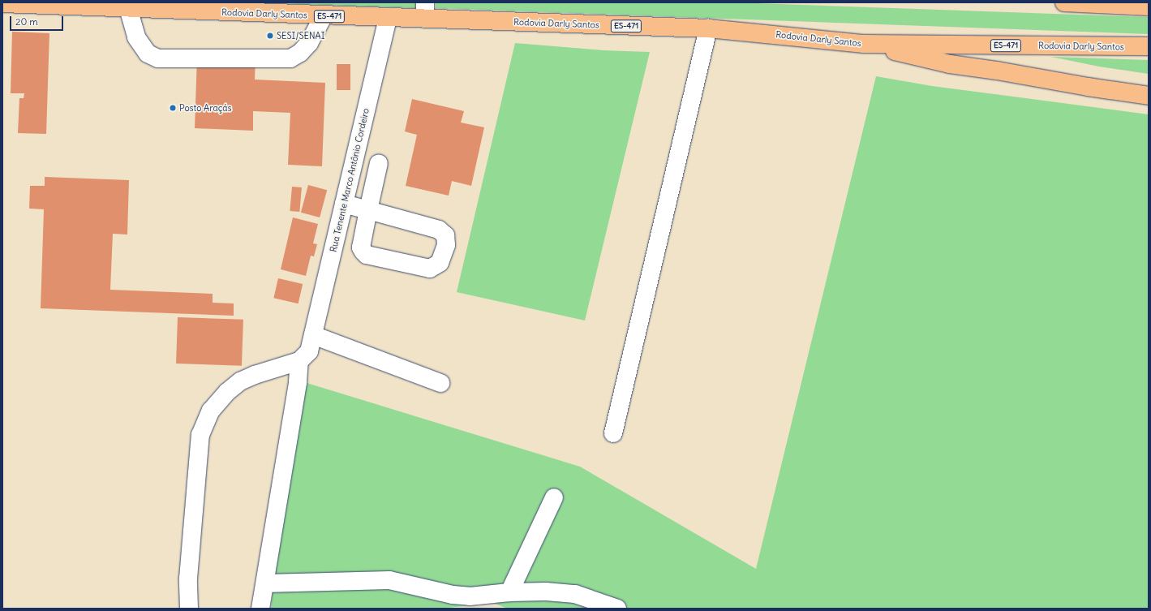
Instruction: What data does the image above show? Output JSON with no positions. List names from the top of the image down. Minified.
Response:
{"streets":{"main road":["Rodovia Darly Santos","ES-471"],"lane":["Rua Tenente Marco Antônio Cordeiro"]},"crossings":[["Rodovia Darly Santos","Rua Tenente Marco Antônio Cordeiro"]],"places":["SESI/SENAI","Posto Araçás"],"scale_bar":"20 m"}
